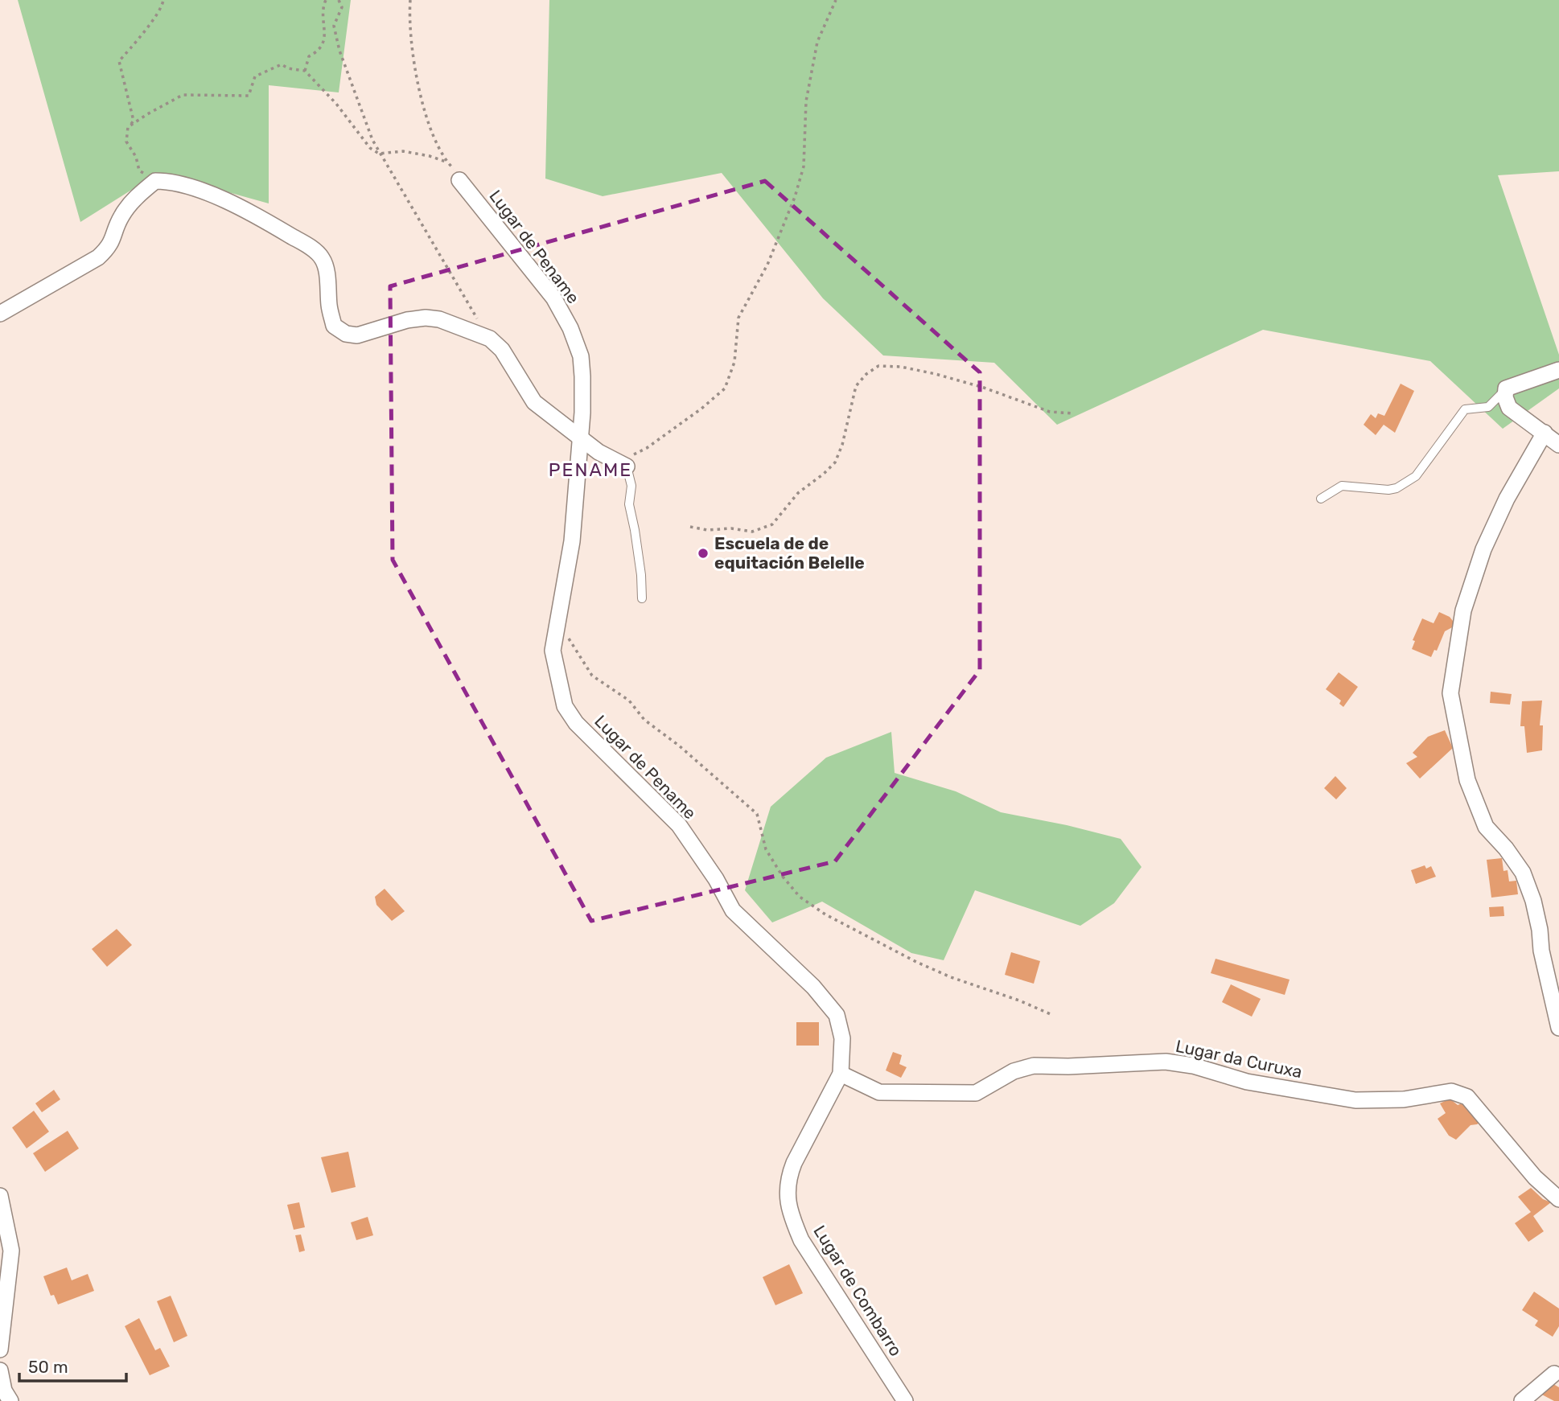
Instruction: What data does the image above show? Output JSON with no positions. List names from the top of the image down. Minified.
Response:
{"streets":{"street":["Lugar de Pename","Lugar da Curuxa","Lugar de Combarro"]},"crossings":[["Lugar de Pename","Lugar da Curuxa"],["Lugar de Pename","Lugar de Combarro"],["Lugar da Curuxa","Lugar de Combarro"]],"districts":["PENAME"],"places":["Escuela de de equitación Belelle"],"scale_bar":"50 m"}
